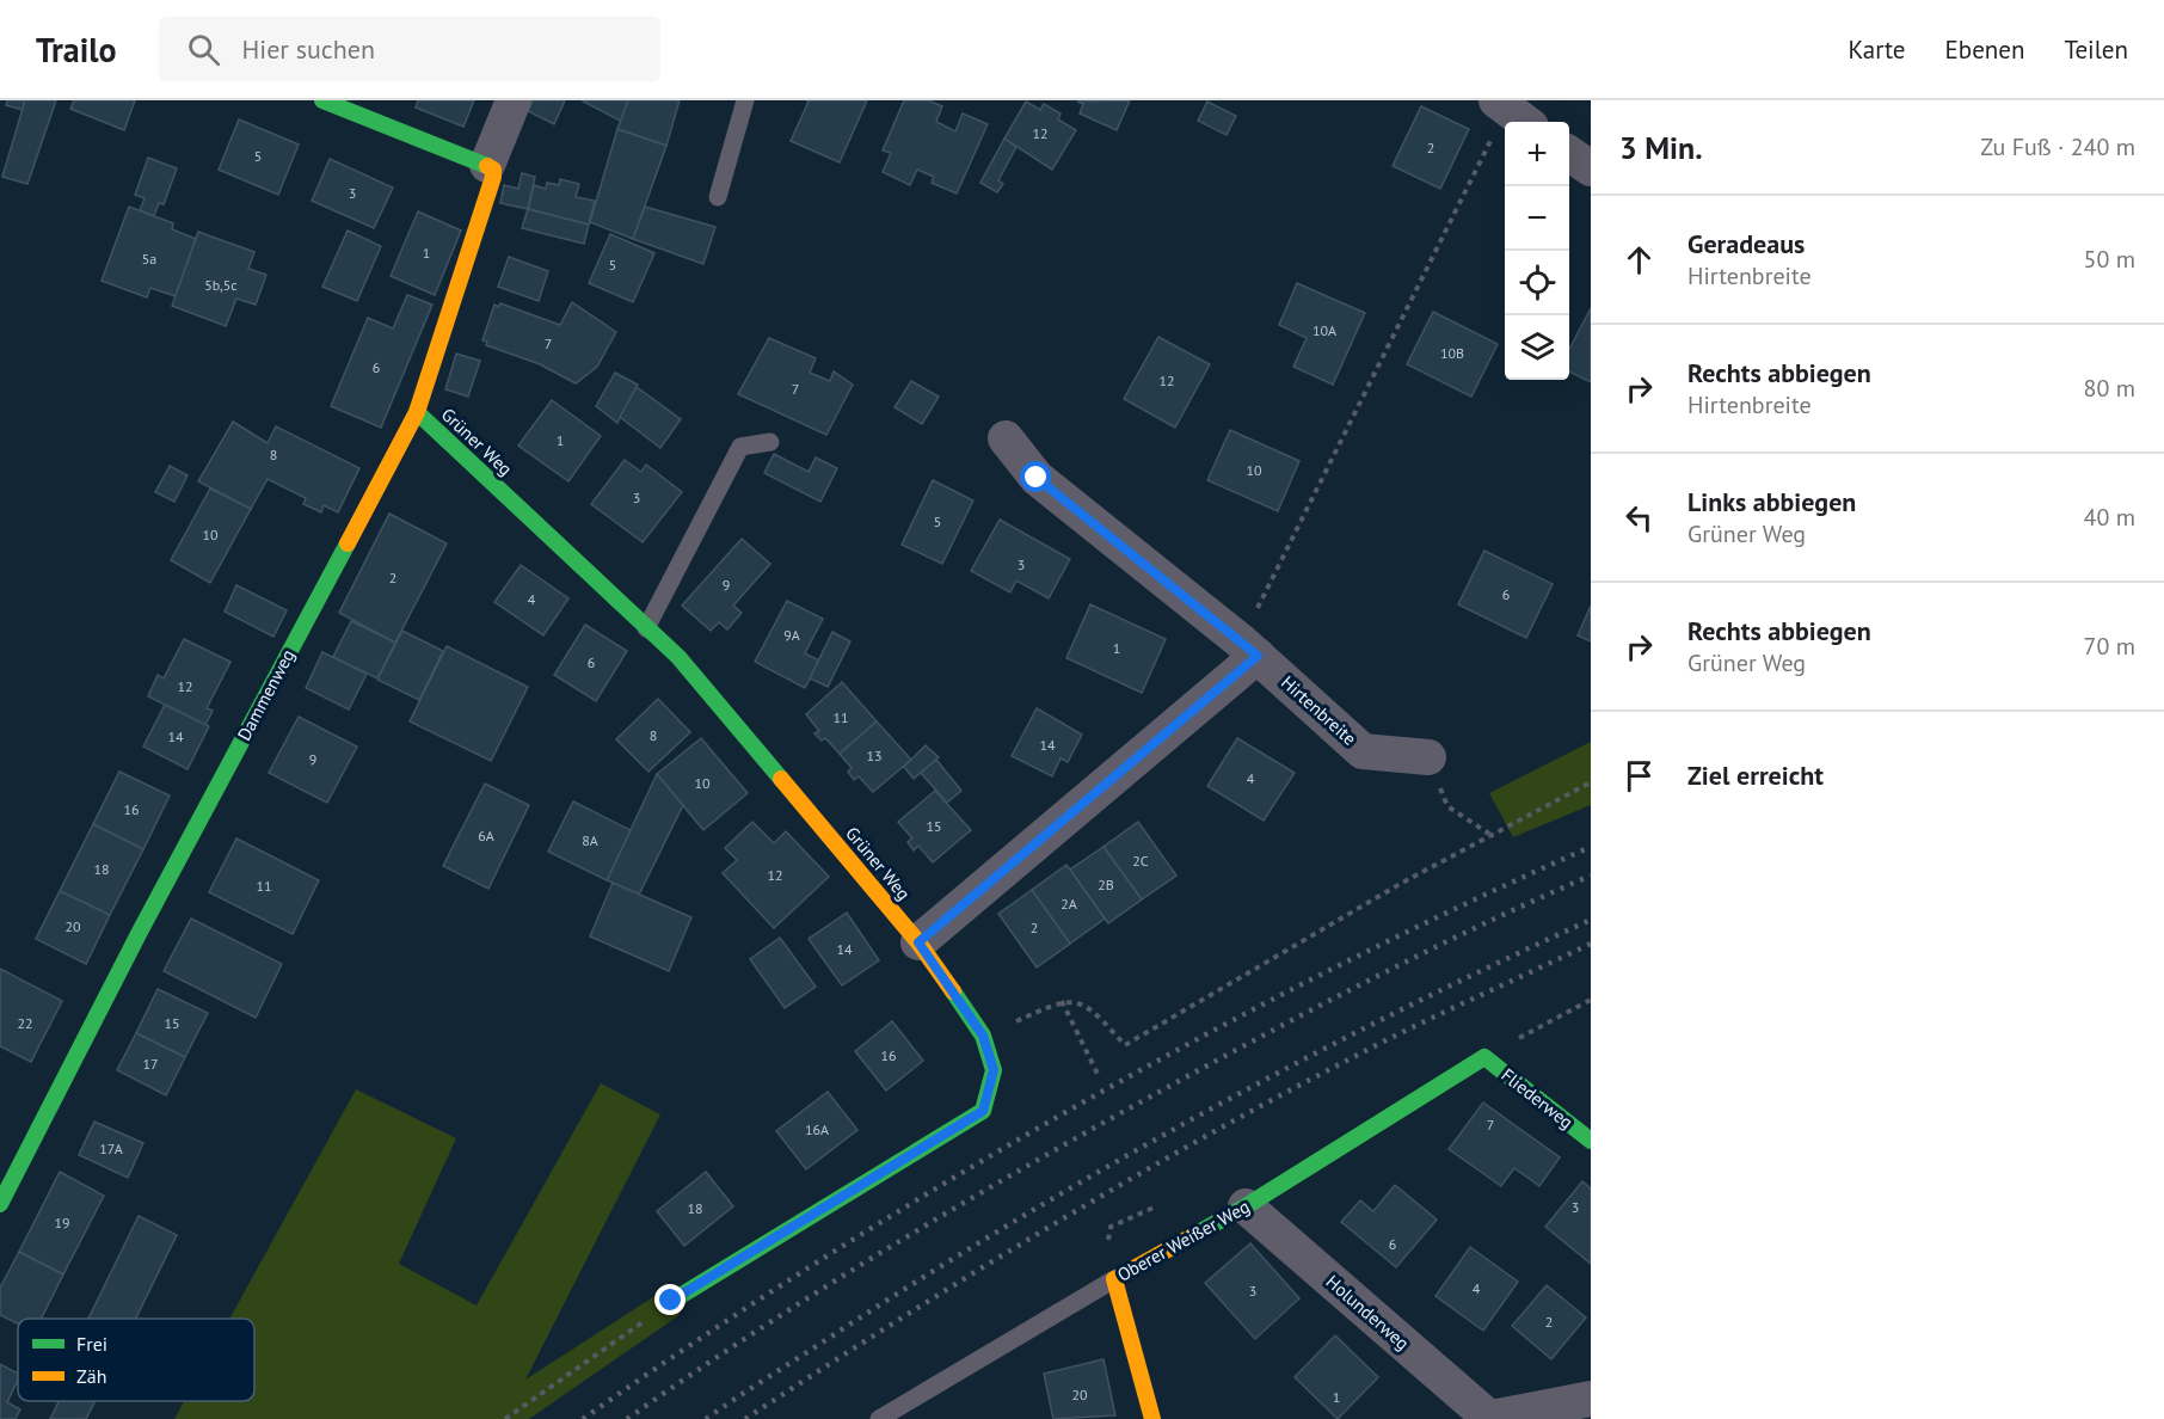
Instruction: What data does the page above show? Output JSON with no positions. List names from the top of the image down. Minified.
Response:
{"streets":{"street":["Grüner Weg","Dammenweg","Hirtenbreite","Fliederweg","Oberer Weißer Weg","Holunderweg"]},"crossings":[["Grüner Weg","Dammenweg"],["Fliederweg","Oberer Weißer Weg"],["Oberer Weißer Weg","Holunderweg"]],"house_numbers":["12","2","5","3","1","5a","5","5b,5c","10A","7","10B","6","12","7","1","8","10","3","5","10","3","2","9","6","4","9A","1","6","12","11","8","14","14","13","9","4","10","16","15","6A","8A","2C","18","12","2B","11","2A","20","2","14","22","15","16","17","7","16A","17A","3","18","19","6","4","3","2","20","1"],"legend":["Frei","Zäh"],"page":{"header":"Trailo","search":"Hier suchen","nav":["Karte","Ebenen","Teilen"],"heading":["3 Min.","Zu Fuß · 240 m"],"map_buttons":["+","−"],"list":[["Geradeaus","Hirtenbreite","50 m"],["Rechts abbiegen","Hirtenbreite","80 m"],["Links abbiegen","Grüner Weg","40 m"],["Rechts abbiegen","Grüner Weg","70 m"],"Ziel erreicht"]}}
